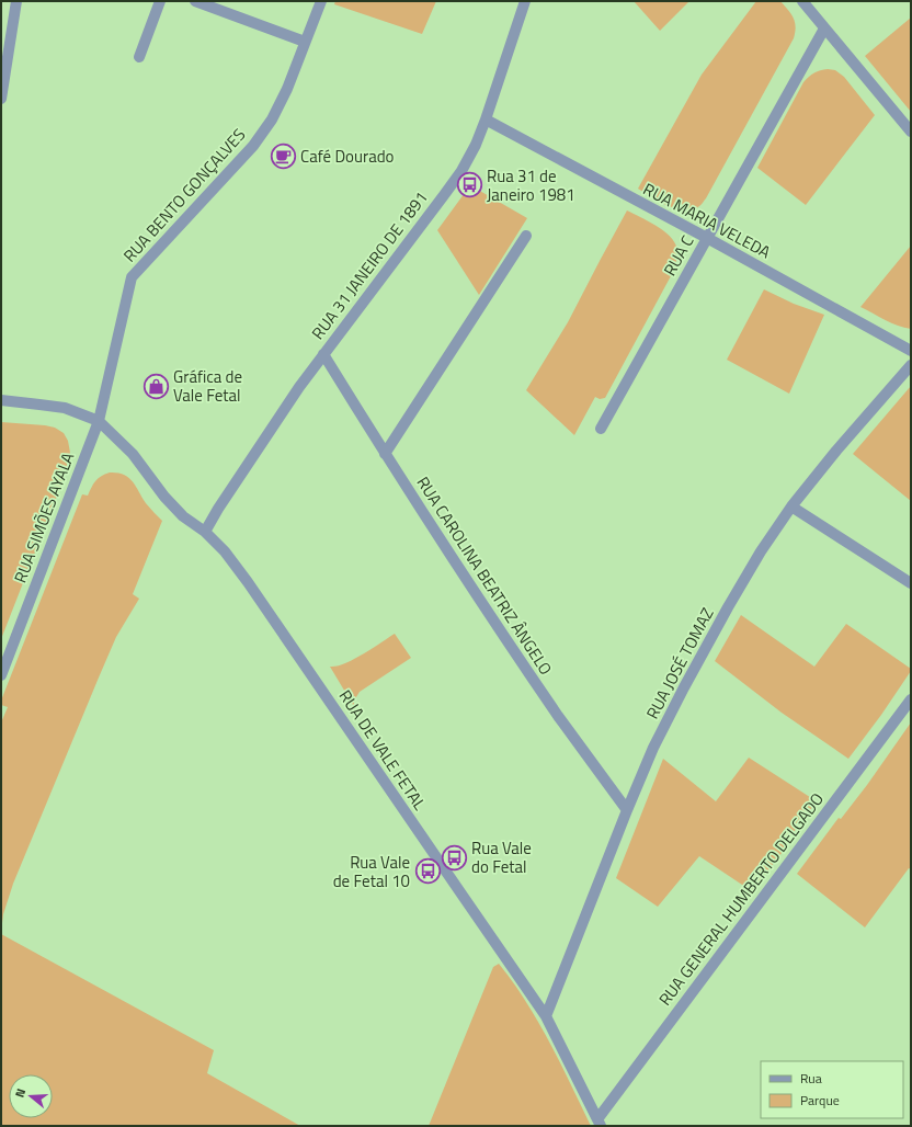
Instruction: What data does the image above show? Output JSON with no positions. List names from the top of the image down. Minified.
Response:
{"streets":{"street":["RUA BENTO GONÇALVES","RUA MARIA VELEDA","RUA C","RUA 31 JANEIRO DE 1891","RUA SIMÕES AYALA","RUA CAROLINA BEATRIZ ÂNGELO","RUA JOSÉ TOMAZ","RUA DE VALE FETAL","RUA GENERAL HUMBERTO DELGADO"]},"crossings":[["RUA BENTO GONÇALVES","RUA SIMÕES AYALA"],["RUA BENTO GONÇALVES","RUA DE VALE FETAL"],["RUA MARIA VELEDA","RUA C"],["RUA MARIA VELEDA","RUA 31 JANEIRO DE 1891"],["RUA 31 JANEIRO DE 1891","RUA CAROLINA BEATRIZ ÂNGELO"],["RUA 31 JANEIRO DE 1891","RUA DE VALE FETAL"],["RUA SIMÕES AYALA","RUA DE VALE FETAL"],["RUA CAROLINA BEATRIZ ÂNGELO","RUA JOSÉ TOMAZ"],["RUA JOSÉ TOMAZ","RUA DE VALE FETAL"],["RUA DE VALE FETAL","RUA GENERAL HUMBERTO DELGADO"]],"places":{"cafe":["Café Dourado"],"bus stop":["Rua 31 de Janeiro 1981","Rua Vale do Fetal","Rua Vale de Fetal 10"],"shop":["Gráfica de Vale Fetal"]},"legend":["Rua","Parque"],"north":"left"}
